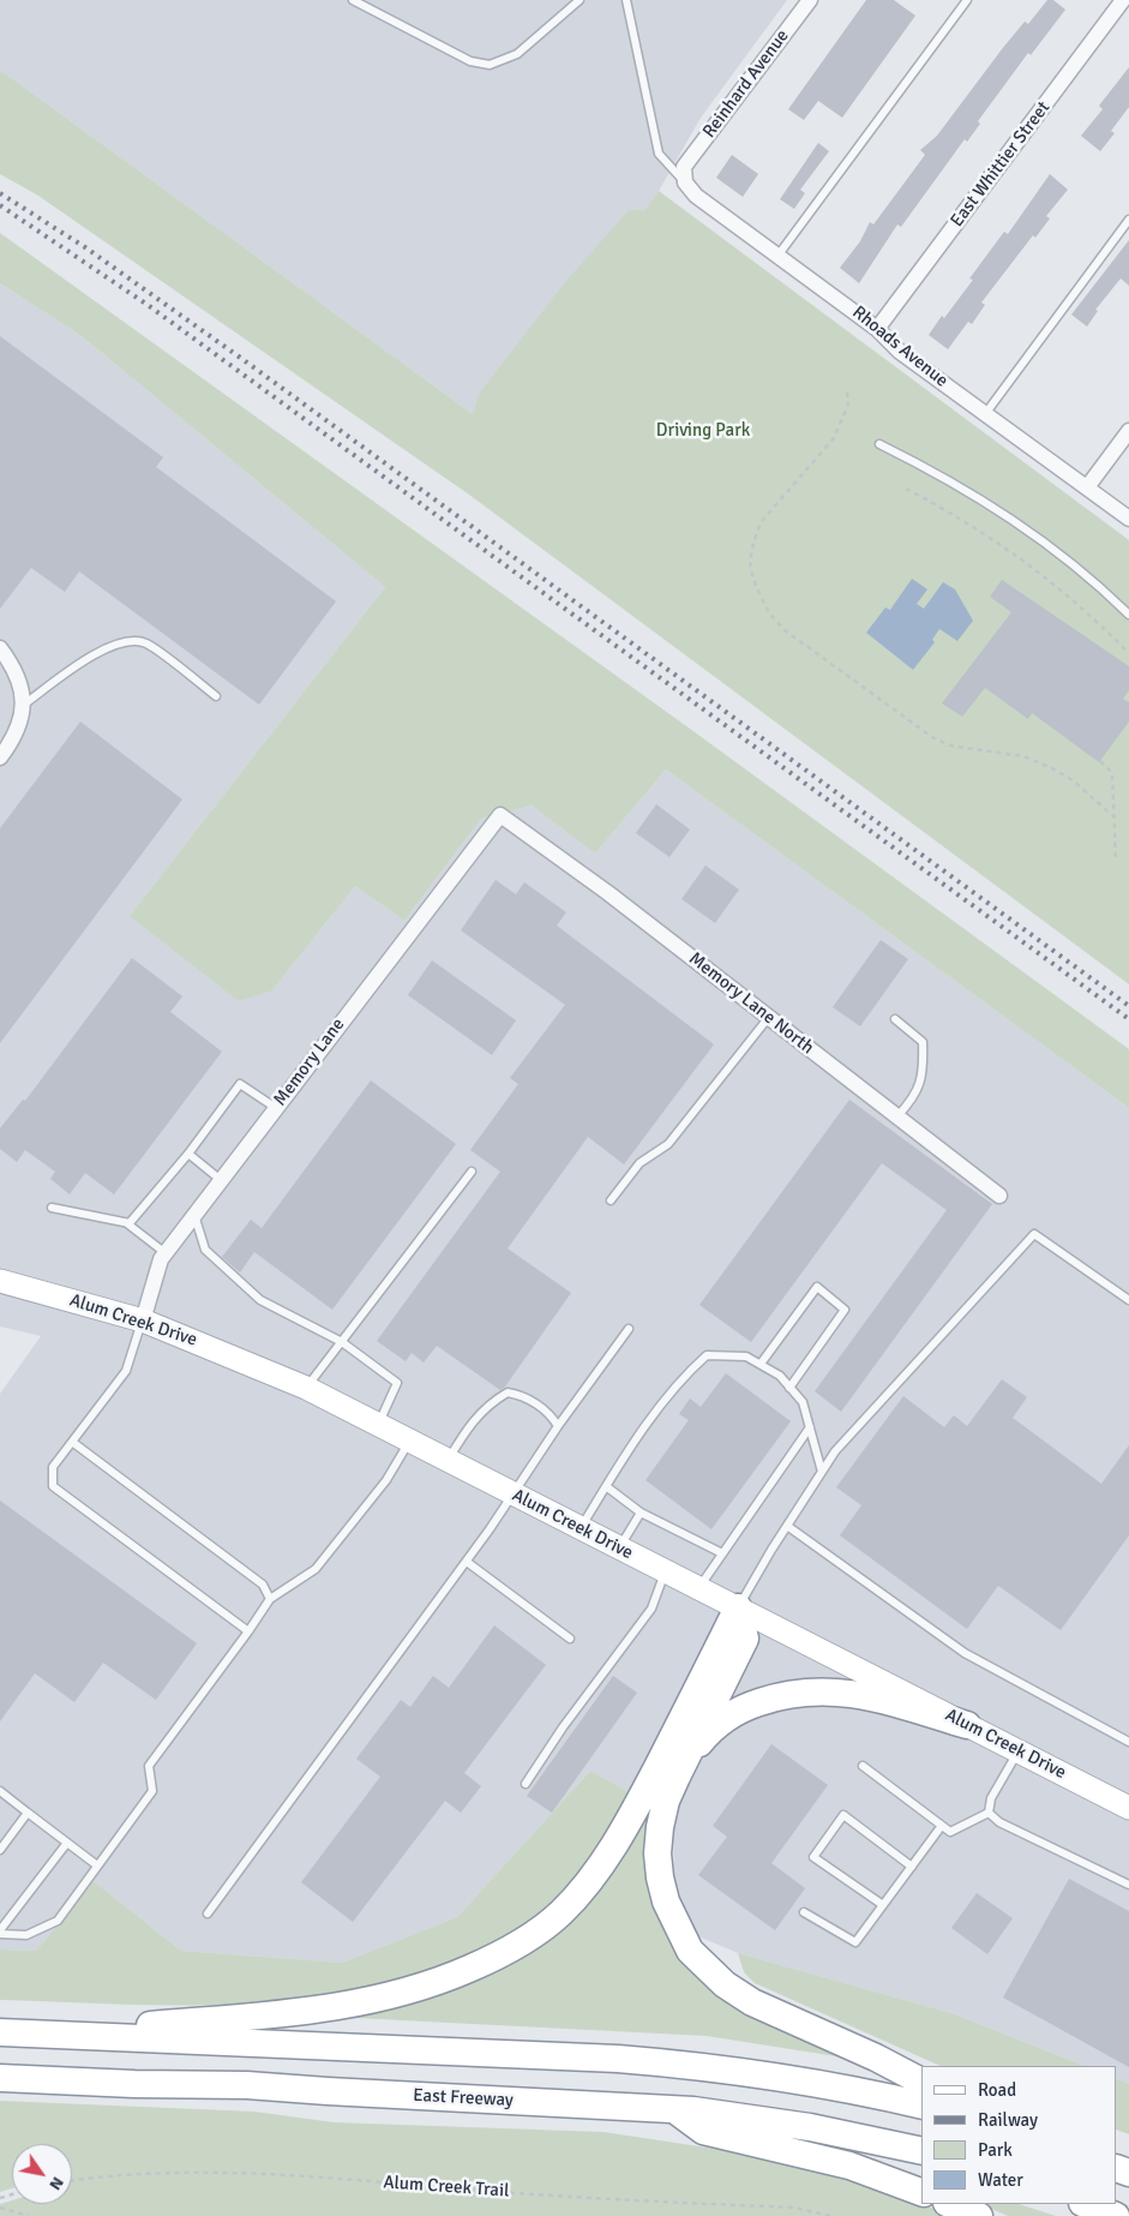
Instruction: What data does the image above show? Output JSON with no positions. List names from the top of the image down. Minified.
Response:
{"streets":{"highway":["East Freeway"],"main road":["Alum Creek Drive"],"street":["Reinhard Avenue","East Whittier Street","Rhoads Avenue","Memory Lane North","Memory Lane"],"path":["Alum Creek Trail"]},"crossings":[["Reinhard Avenue","Rhoads Avenue"],["East Whittier Street","Rhoads Avenue"],["Memory Lane North","Memory Lane"],["Memory Lane","Alum Creek Drive"]],"parks":["Driving Park"],"legend":["Road","Railway","Park","Water"],"north":"bottom right"}
